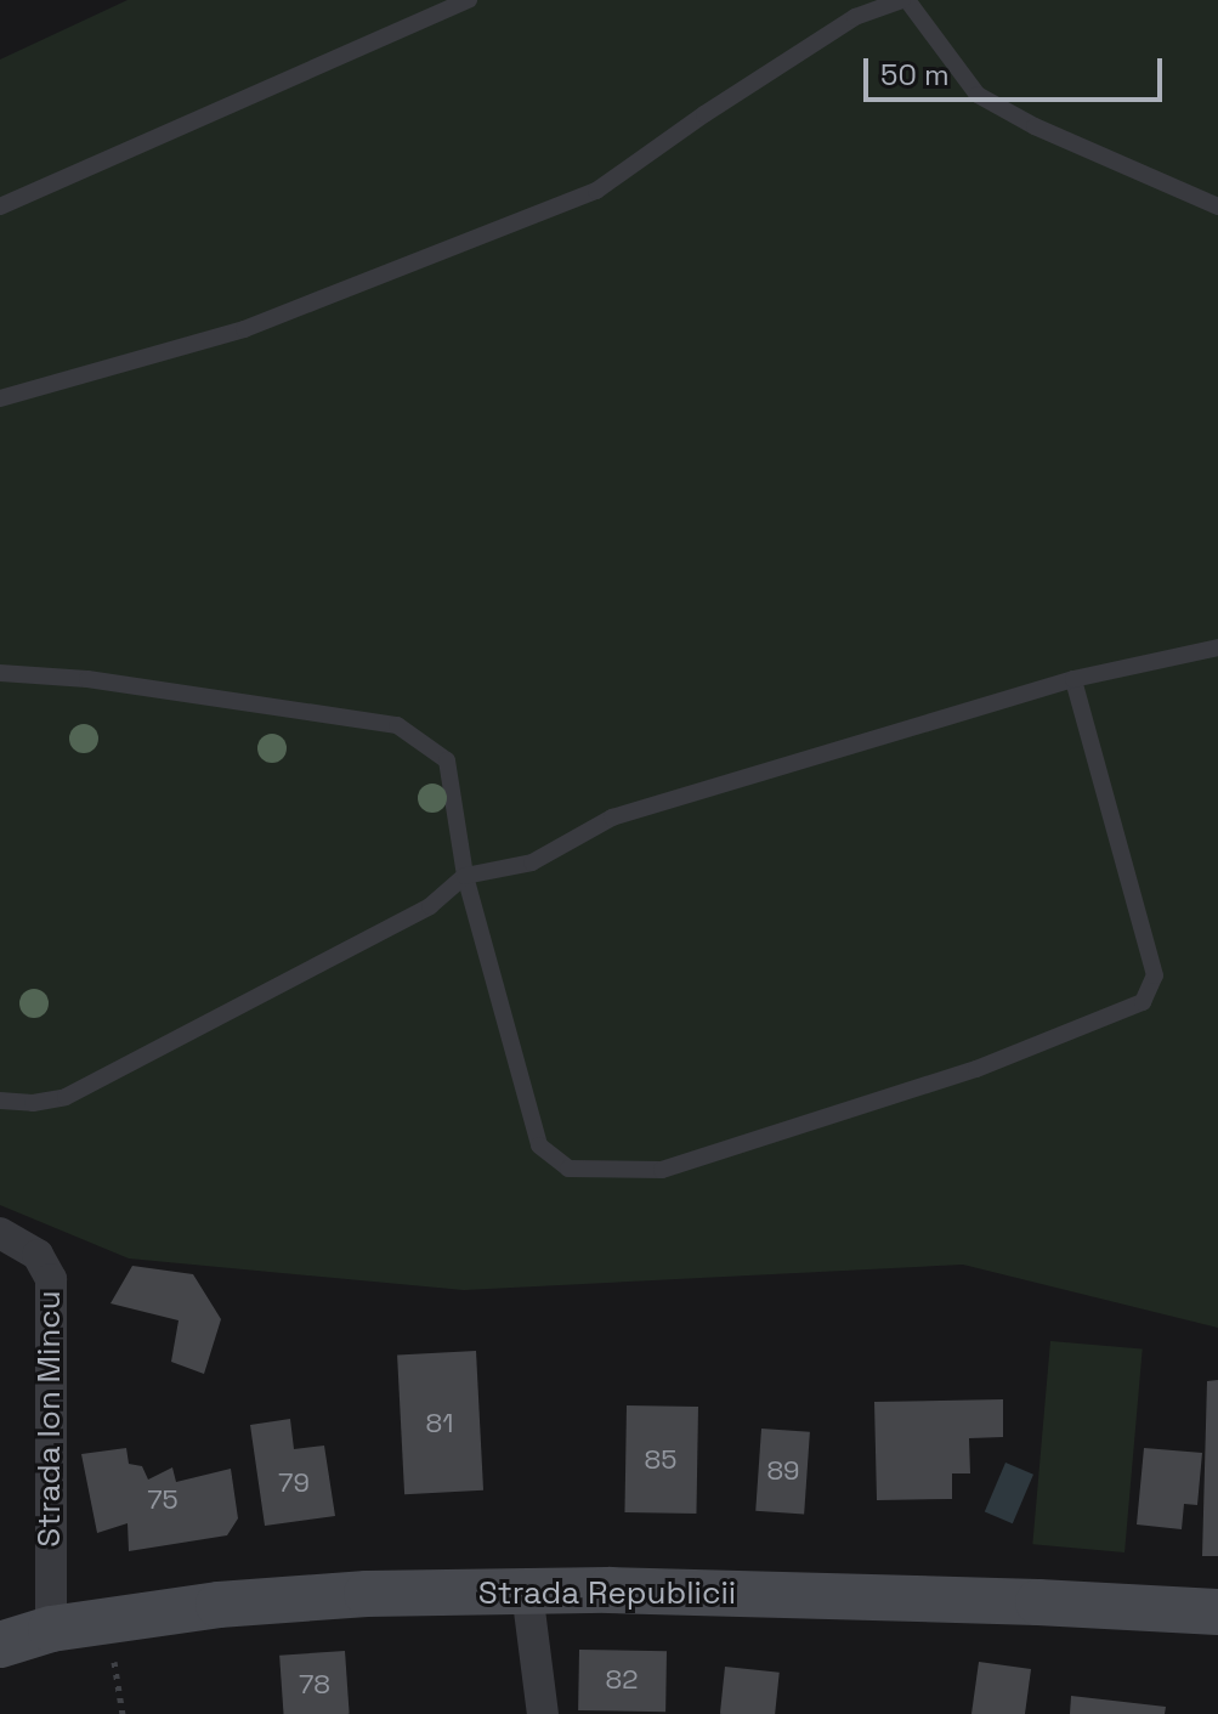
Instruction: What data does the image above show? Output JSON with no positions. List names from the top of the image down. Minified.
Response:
{"streets":{"street":["Strada Ion Mincu","Strada Republicii"]},"crossings":[["Strada Ion Mincu","Strada Republicii"]],"house_numbers":["81","85","89","79","75","82","78"],"scale_bar":"50 m"}
